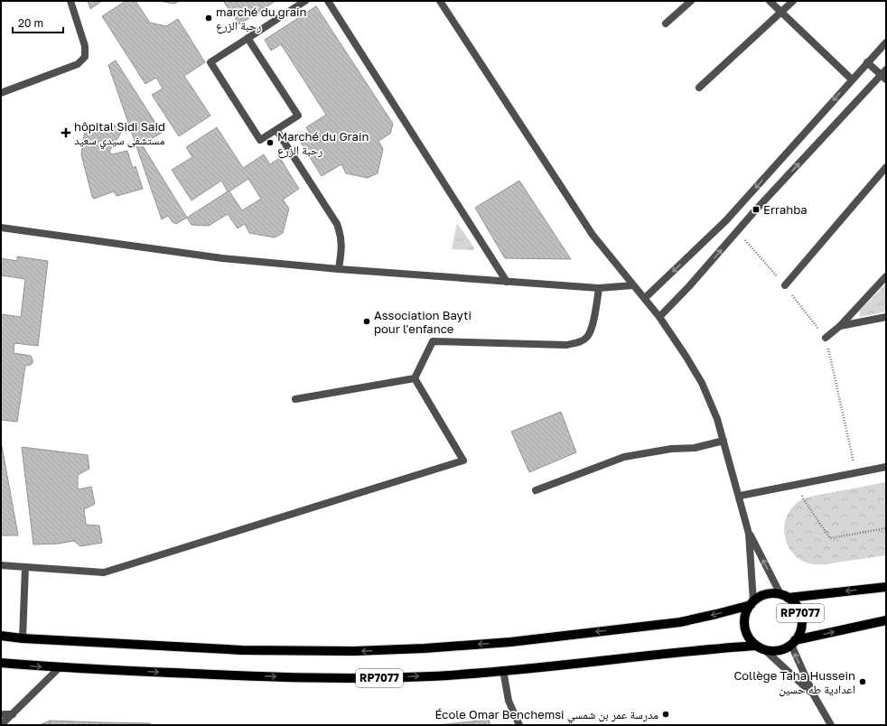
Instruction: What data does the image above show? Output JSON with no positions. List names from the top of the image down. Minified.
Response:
{"streets":{"main road":["RP7077"]},"places":{"other":["marché du grain رحبة الزرع","Marché du Grain رحبة الزرع","Association Bayti pour l'enfance","Collège Taha Hussein اعدادية طه حسين","École Omar Benchemsi مدرسة عمر بن شمسي"],"health":["hôpital Sidi Said مستشفى سيدي سعيد"],"transit":["Errahba"]},"scale_bar":"20 m"}
